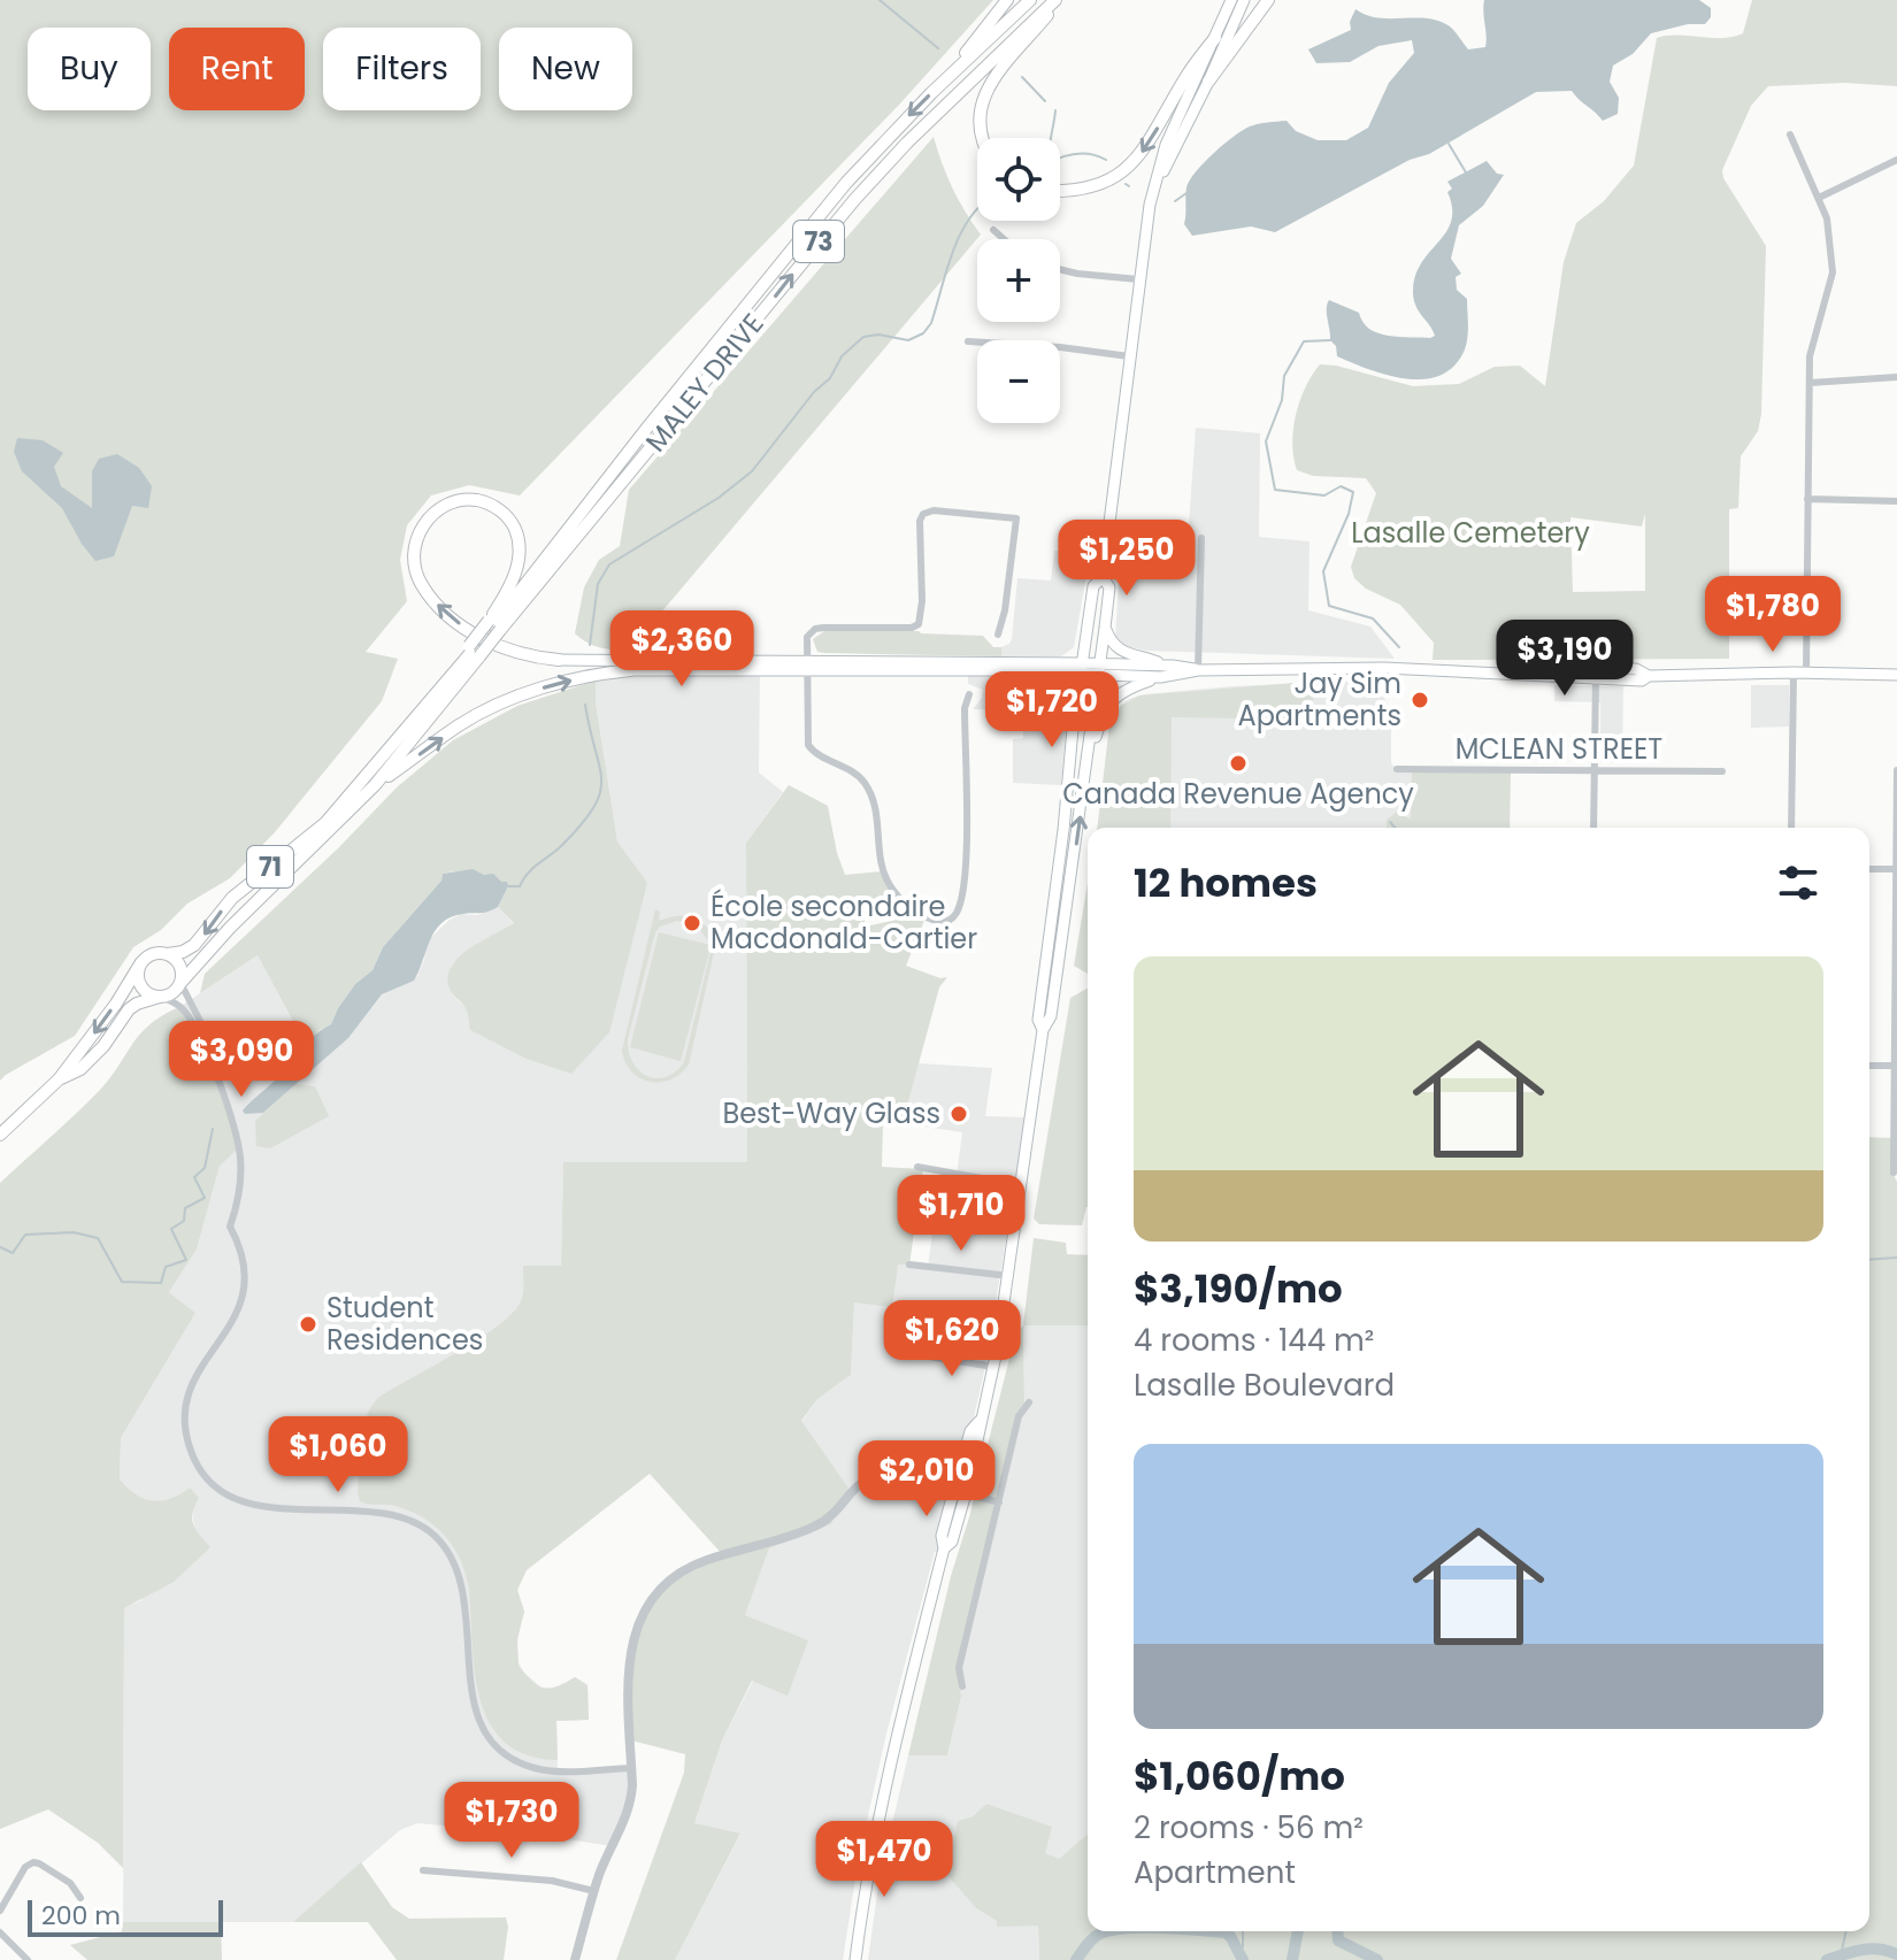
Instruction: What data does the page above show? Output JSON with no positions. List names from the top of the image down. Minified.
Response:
{"streets":{"highway":["73","MALEY DRIVE","71"],"street":["MCLEAN STREET"]},"crossings":[["MALEY DRIVE","71"]],"parks":["Lasalle Cemetery"],"places":["Jay Sim Apartments","Canada Revenue Agency","École secondaire Macdonald-Cartier","Best-Way Glass","Student Residences"],"scale_bar":"200 m","page":{"chip":["Buy","Rent","Filters","New"],"map_buttons":["+","−"],"price":["$1,250","$1,780","$2,360","$3,190","$1,720","$3,090","$1,710","$1,620","$1,060","$2,010","$1,730","$1,470"],"heading":"12 homes","list":[{"name":"$3,190/mo","note":"4 rooms · 144 m² · Lasalle Boulevard"},{"name":"$1,060/mo","note":"2 rooms · 56 m² · Apartment"}],"scale":"200 m"}}
